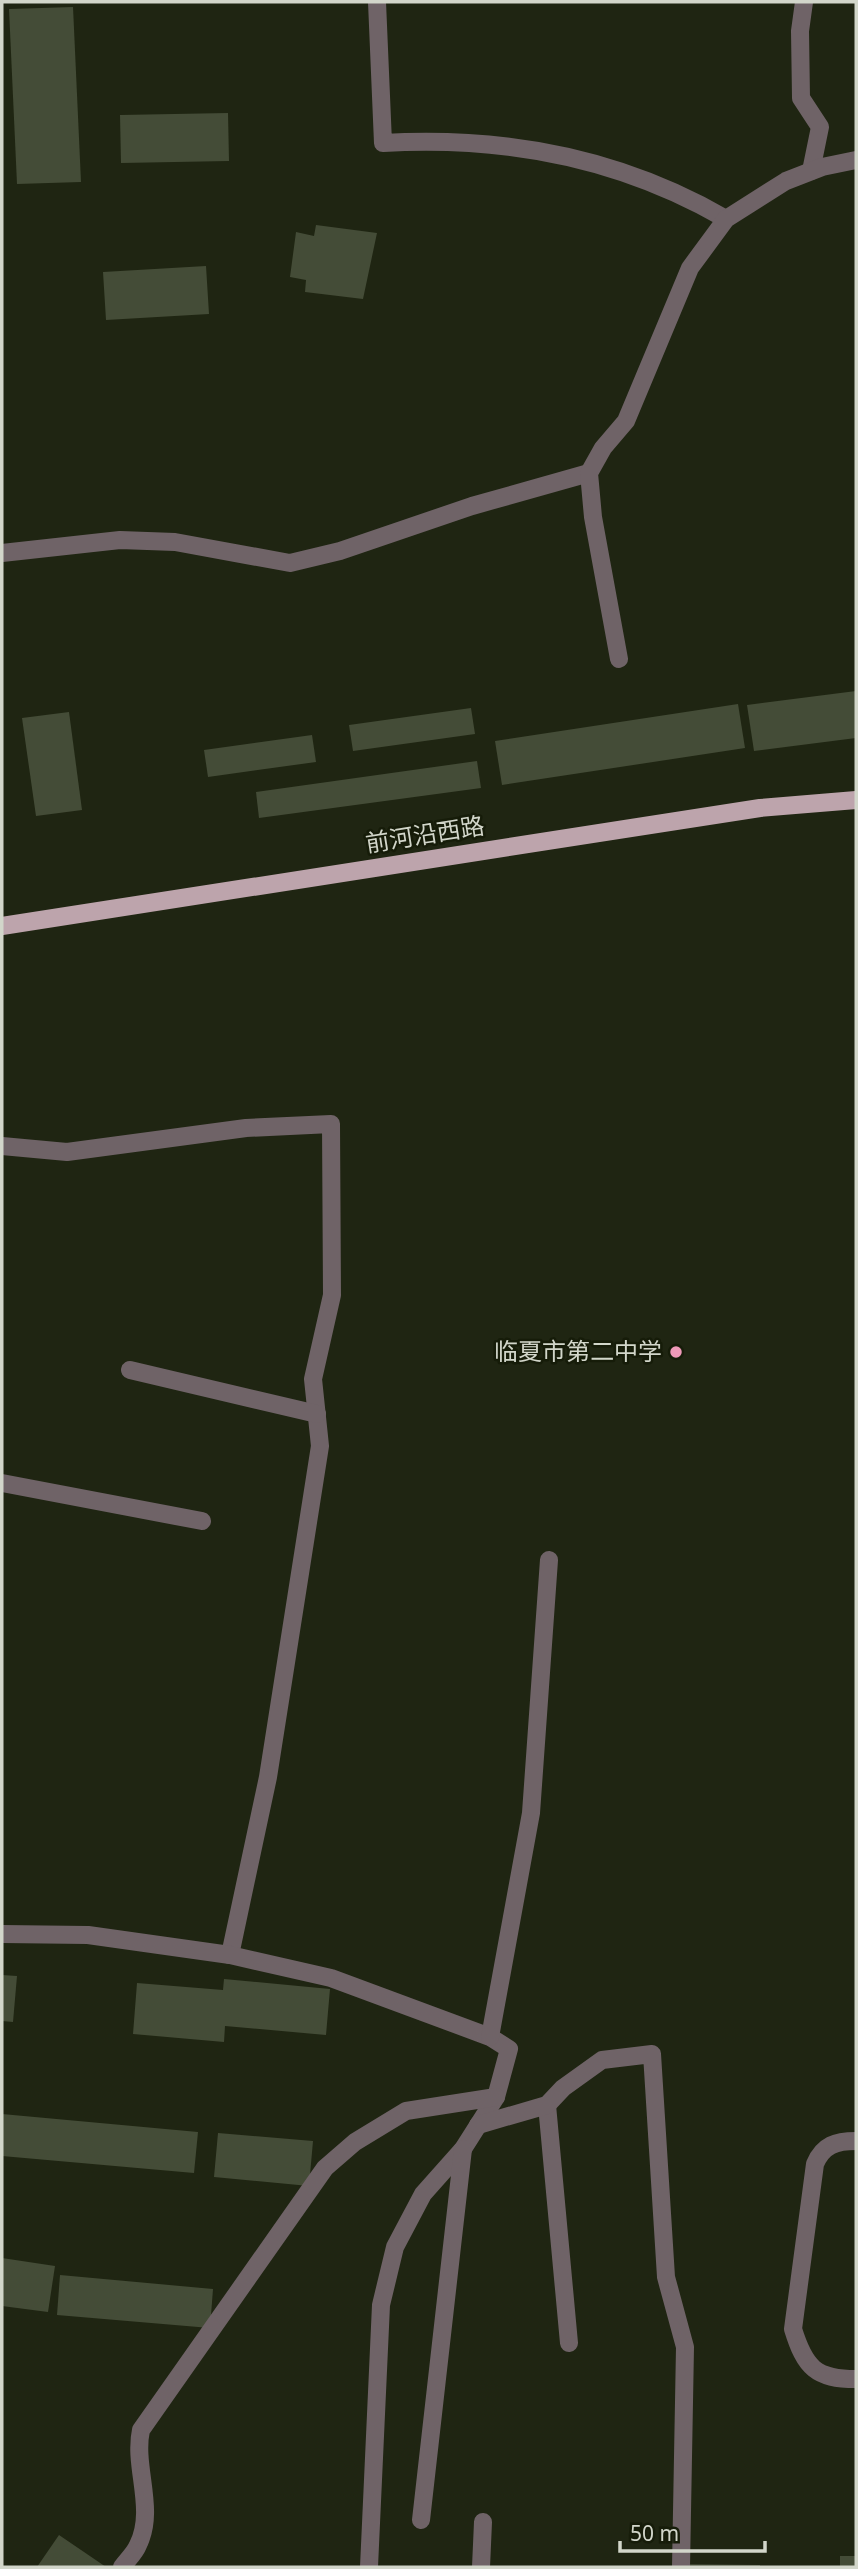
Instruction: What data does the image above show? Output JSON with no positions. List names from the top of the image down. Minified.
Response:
{"streets":{"main road":["前河沿西路"]},"places":["临夏市第二中学"],"scale_bar":"50 m"}
